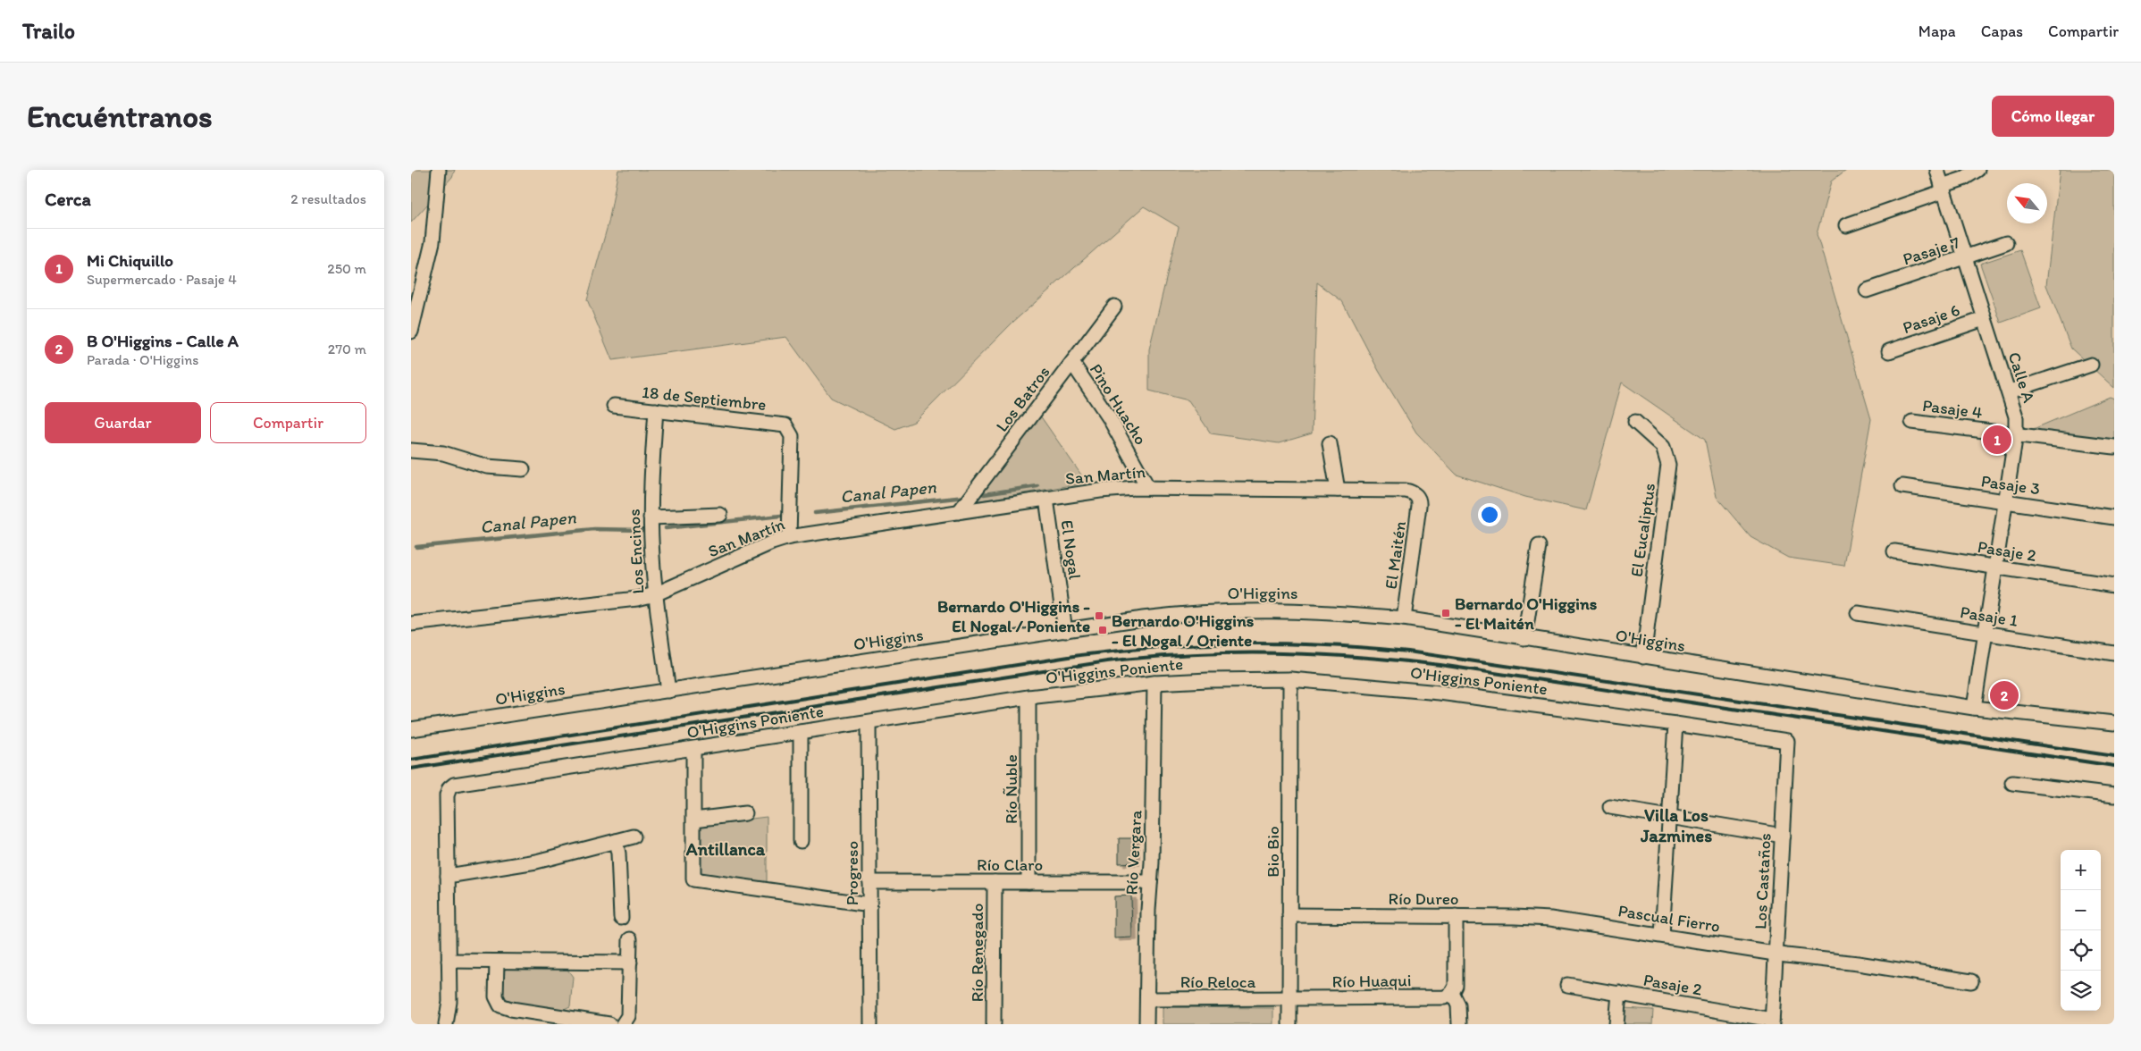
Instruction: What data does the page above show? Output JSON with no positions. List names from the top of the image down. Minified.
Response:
{"streets":{"street":["Pasaje 7","Pasaje 6","Calle A","18 de Septiembre","Los Batros","Pino Huacho","Pasaje 4","San Martín","Pasaje 3","El Eucaliptus","El Nogal","Pasaje 2","Los Encinos","El Maitén","O'Higgins","Pasaje 1","O'Higgins Poniente","Río Ñuble","Bio Bio","Río Vergara","Río Claro","Progreso","Los Castaños","Río Dureo","Pascual Fierro","Río Renegado","Río Huaqui","Río Reloca"]},"crossings":[["Pasaje 7","Calle A"],["Pasaje 6","Calle A"],["Calle A","Pasaje 4"],["Calle A","Pasaje 3"],["Calle A","Pasaje 2"],["Calle A","O'Higgins"],["Calle A","Pasaje 1"],["18 de Septiembre","San Martín"],["18 de Septiembre","Los Encinos"],["Los Batros","Pino Huacho"],["Los Batros","San Martín"],["Pino Huacho","San Martín"],["San Martín","El Nogal"],["San Martín","Los Encinos"],["San Martín","El Maitén"],["El Eucaliptus","O'Higgins"],["El Nogal","O'Higgins"],["Pasaje 2","Los Castaños"],["Los Encinos","O'Higgins"],["El Maitén","O'Higgins"],["O'Higgins Poniente","Río Ñuble"],["O'Higgins Poniente","Bio Bio"],["O'Higgins Poniente","Río Vergara"],["O'Higgins Poniente","Progreso"],["O'Higgins Poniente","Los Castaños"],["Río Ñuble","Río Claro"],["Bio Bio","Río Dureo"],["Bio Bio","Río Huaqui"],["Bio Bio","Río Reloca"],["Río Vergara","Río Claro"],["Río Vergara","Río Reloca"],["Río Claro","Progreso"],["Río Claro","Río Renegado"],["Los Castaños","Pascual Fierro"],["Río Dureo","Pascual Fierro"],["Río Huaqui","Río Reloca"]],"districts":["Villa Los Jazmines","Antillanca"],"water":["Canal Papen"],"places":{"transit":["Bernardo O'Higgins - El Maitén","Bernardo O'Higgins - El Nogal / Poniente","Bernardo O'Higgins - El Nogal / Oriente"]},"north":"top left","page":{"header":"Trailo","nav":["Mapa","Capas","Compartir"],"buttons":["Cómo llegar",["Guardar","Compartir"]],"title":"Encuéntranos","heading":["Cerca","2 resultados"],"list":[{"mark":"1","name":"Mi Chiquillo","note":"Supermercado · Pasaje 4","value":"250 m"},{"mark":"2","name":"B O'Higgins - Calle A","note":"Parada · O'Higgins","value":"270 m"}],"pins":["1","2"],"map_buttons":["+","−"]}}
